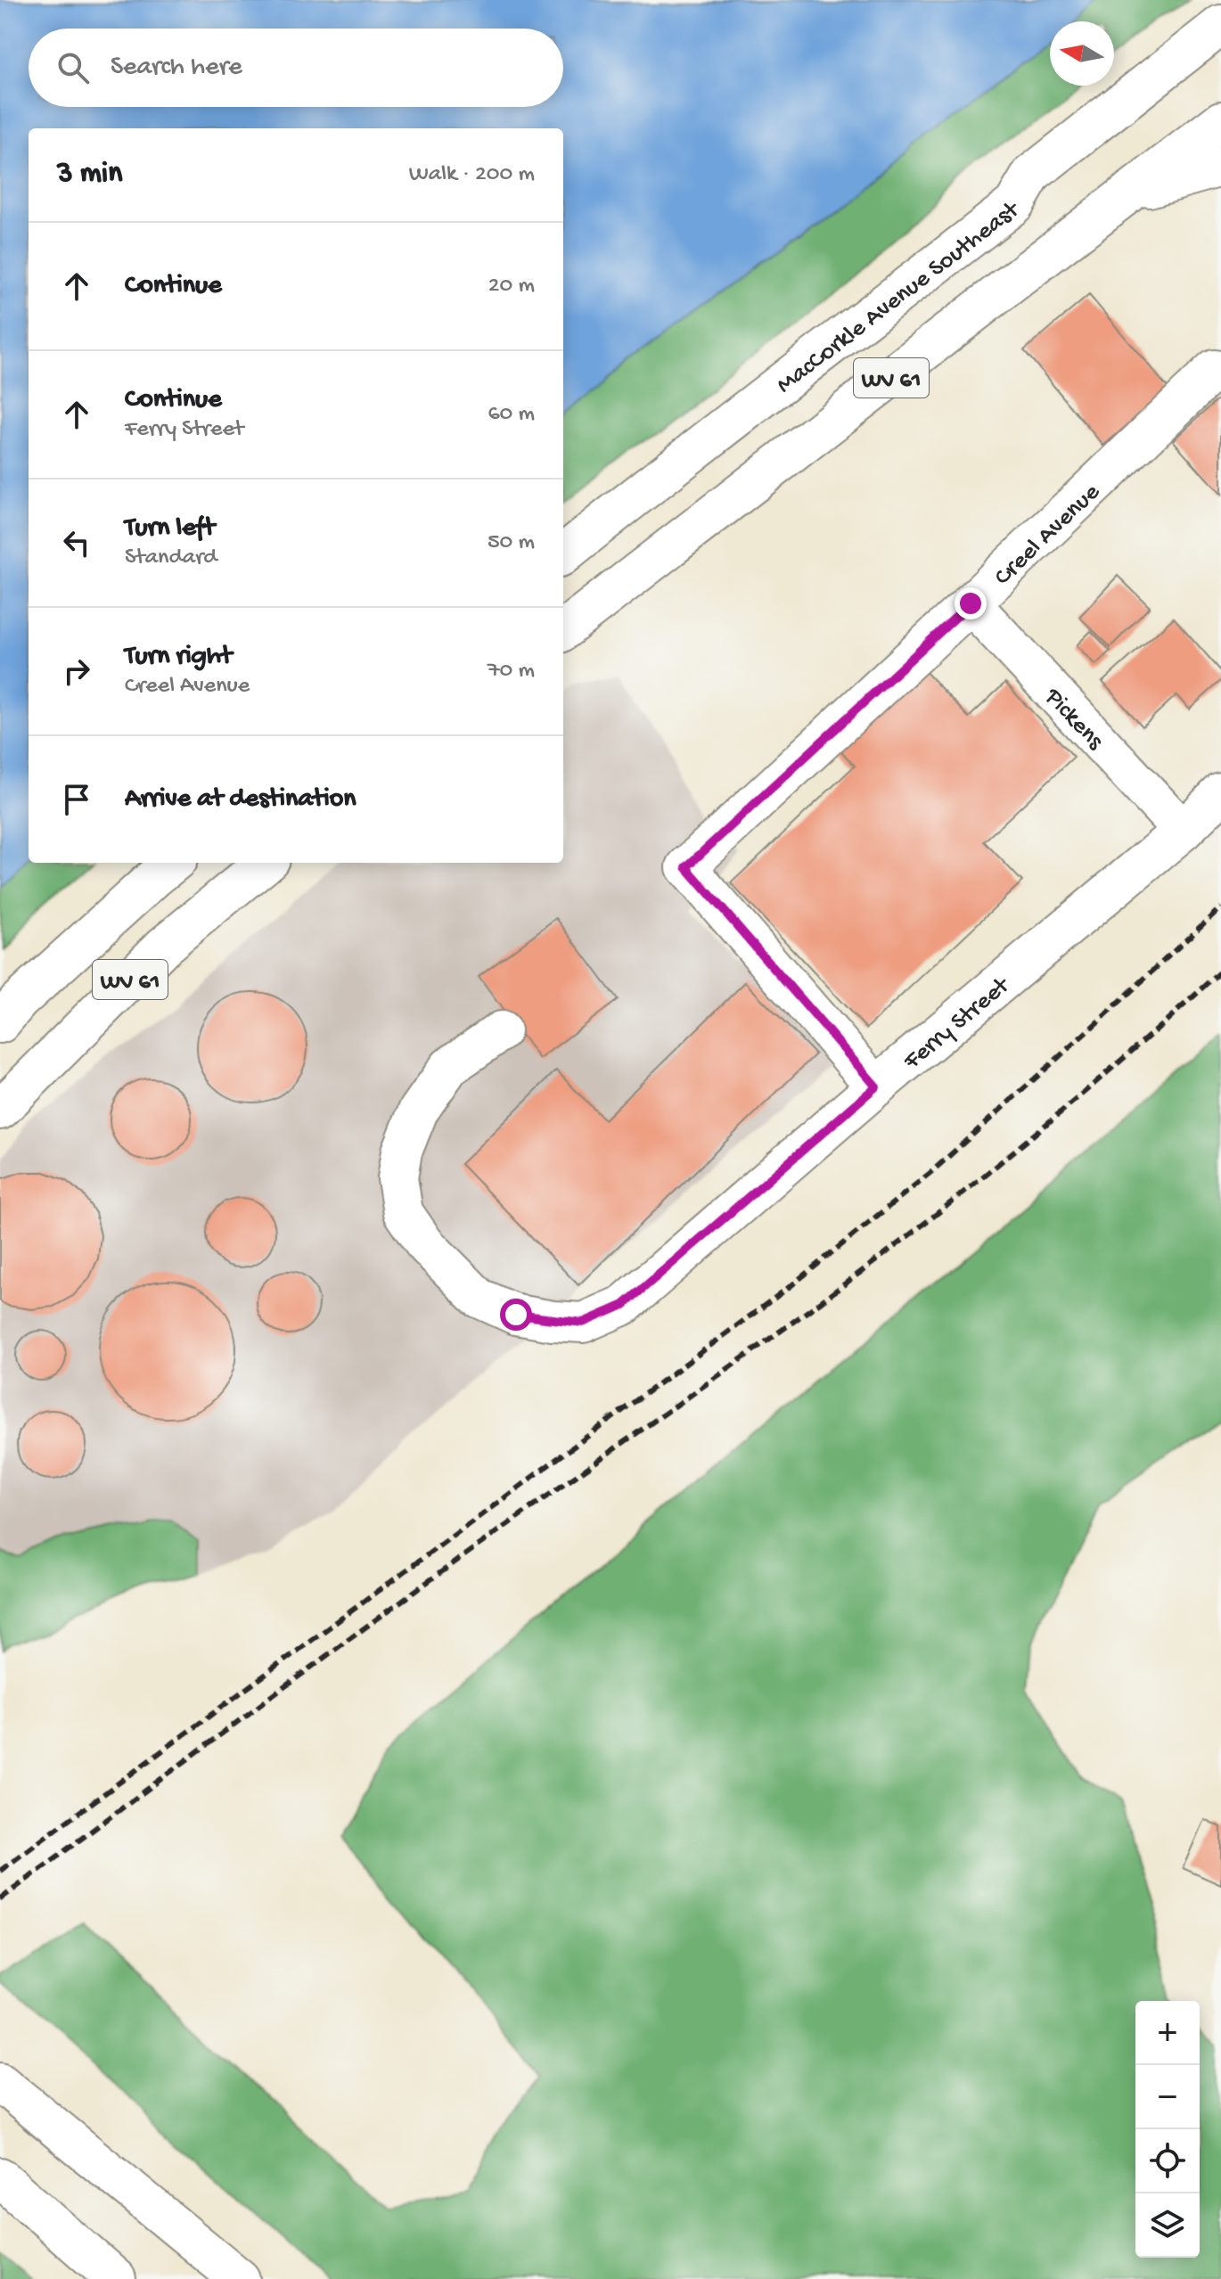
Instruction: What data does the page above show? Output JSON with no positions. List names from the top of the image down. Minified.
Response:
{"streets":{"main road":["MacCorkle Avenue Southeast","WV 61","Creel Avenue","Pickens","Ferry Street"]},"crossings":[["Creel Avenue","Pickens"],["Creel Avenue","Ferry Street"],["Pickens","Ferry Street"]],"north":"left","page":{"search":"Search here","heading":["3 min","Walk · 200 m"],"list":[["Continue","20 m"],["Continue","Ferry Street","60 m"],["Turn left","Standard","50 m"],["Turn right","Creel Avenue","70 m"],"Arrive at destination"],"map_buttons":["+","−"]}}
